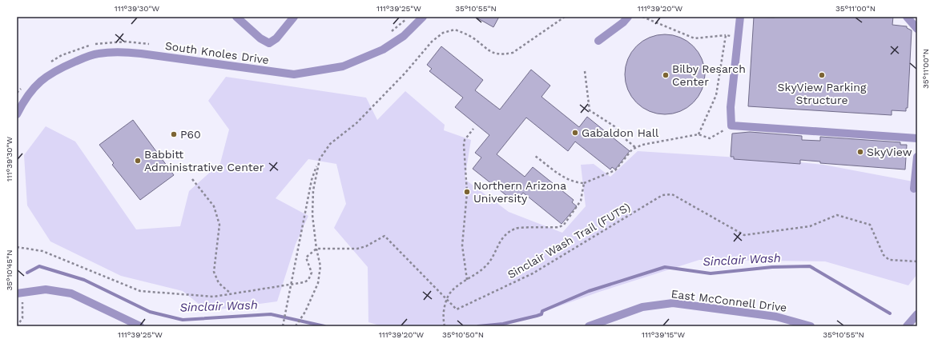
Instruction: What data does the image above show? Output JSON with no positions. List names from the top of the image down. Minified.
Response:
{"streets":{"street":["South Knoles Drive","East McConnell Drive"],"path":["Sinclair Wash Trail (FUTS)"]},"water":["Sinclair Wash"],"places":["Bilby Resarch Center","SkyView Parking Structure","Gabaldon Hall","P60","SkyView","Babbitt Administrative Center","Northern Arizona University"],"coordinates":["111°39'30\"W","111°39'25\"W","35°10'55\"N","111°39'20\"W","35°11'00\"N","35°10'45\"N","35°10'50\"N","111°39'15\"W"]}
